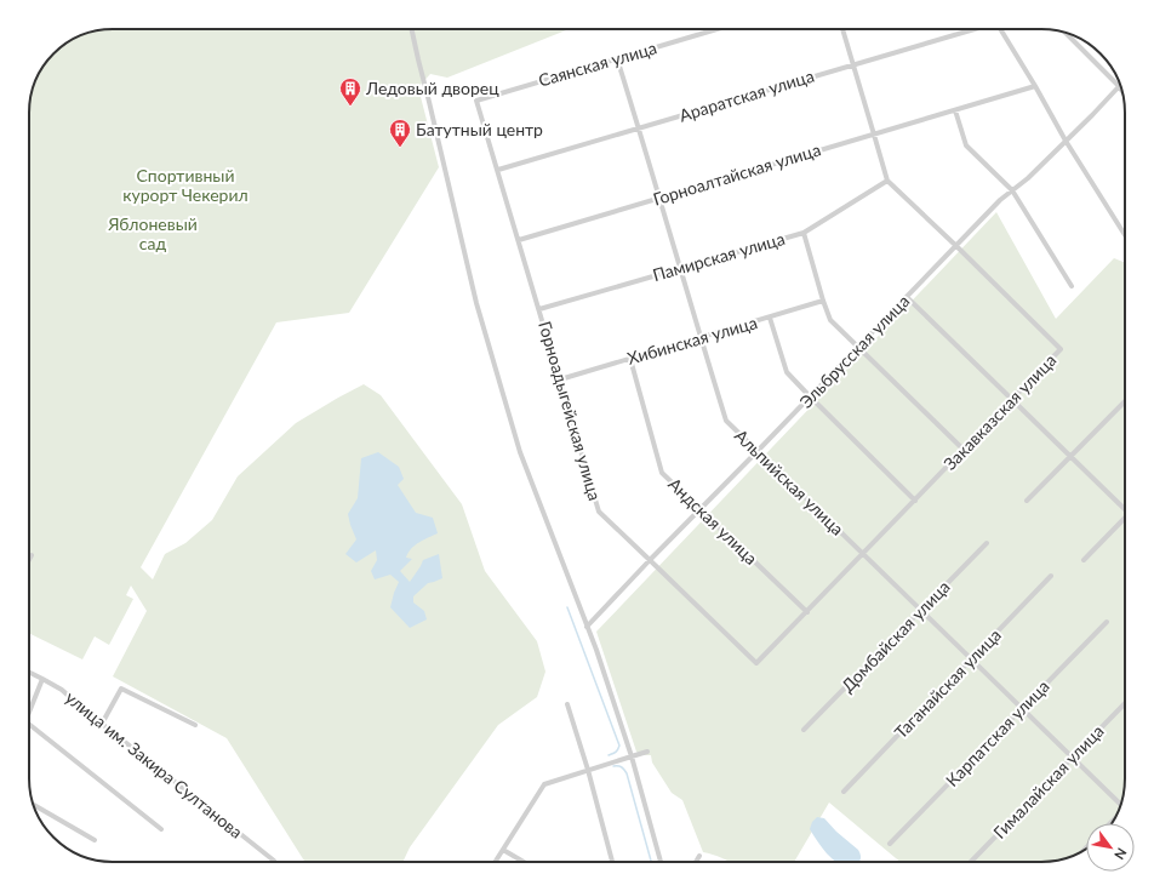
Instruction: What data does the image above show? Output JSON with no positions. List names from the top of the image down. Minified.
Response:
{"streets":{"street":["Саянская улица","Араратская улица","Горноалтайская улица","Памирская улица","Хибинская улица","Эльбрусская улица","Горноадыгейская улица","Закавказская улица","Альпийская улица","Андская улица","Домбайская улица","Таганайская улица","Карпатская улица","улица им. Закира Султанова","Гималайская улица"]},"crossings":[["Саянская улица","Горноадыгейская улица"],["Саянская улица","Альпийская улица"],["Араратская улица","Горноадыгейская улица"],["Араратская улица","Альпийская улица"],["Горноалтайская улица","Горноадыгейская улица"],["Горноалтайская улица","Альпийская улица"],["Памирская улица","Горноадыгейская улица"],["Памирская улица","Закавказская улица"],["Памирская улица","Альпийская улица"],["Хибинская улица","Горноадыгейская улица"],["Хибинская улица","Альпийская улица"],["Хибинская улица","Андская улица"],["Эльбрусская улица","Горноадыгейская улица"],["Эльбрусская улица","Закавказская улица"],["Эльбрусская улица","Альпийская улица"],["Эльбрусская улица","Андская улица"],["Горноадыгейская улица","Закавказская улица"],["Закавказская улица","Альпийская улица"],["Закавказская улица","Андская улица"],["Альпийская улица","Домбайская улица"],["Альпийская улица","Таганайская улица"],["Альпийская улица","Карпатская улица"],["Альпийская улица","Гималайская улица"]],"parks":["Спортивный курорт Чекерил","Яблоневый сад"],"places":{"building":["Ледовый дворец","Батутный центр"]},"north":"bottom right"}
